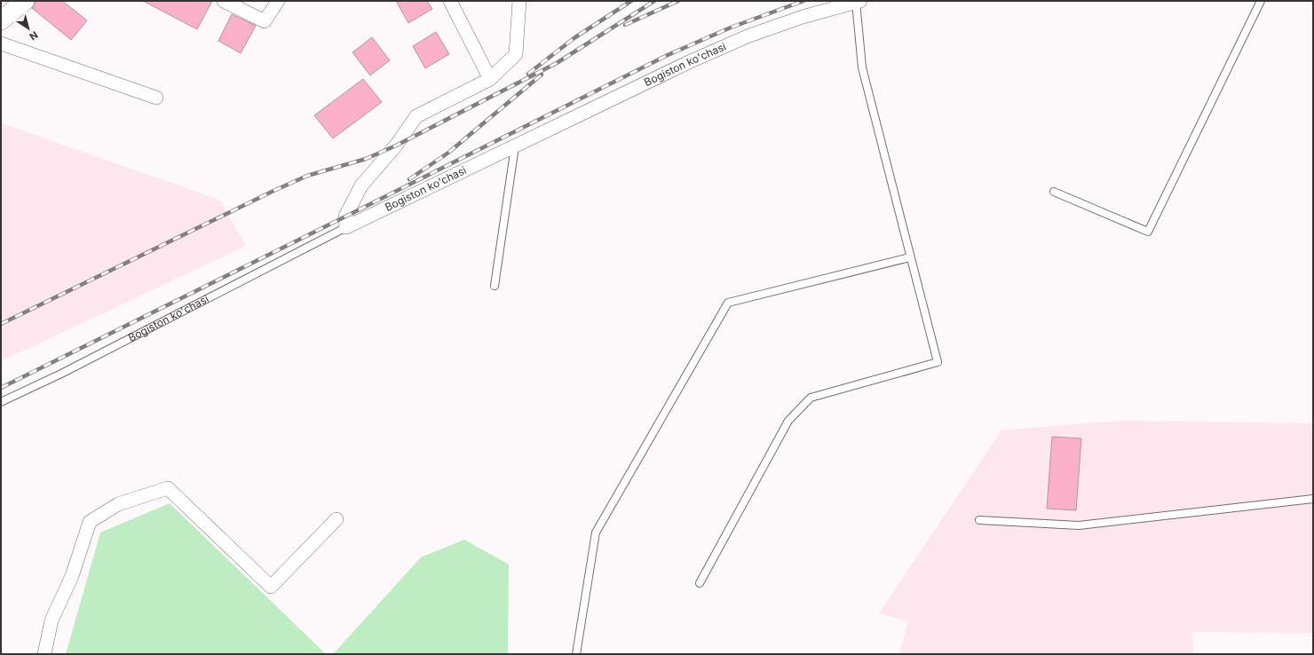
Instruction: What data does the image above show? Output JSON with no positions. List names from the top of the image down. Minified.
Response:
{"streets":{"street":["Bogiston ko'chasi"]},"north":"bottom right"}
